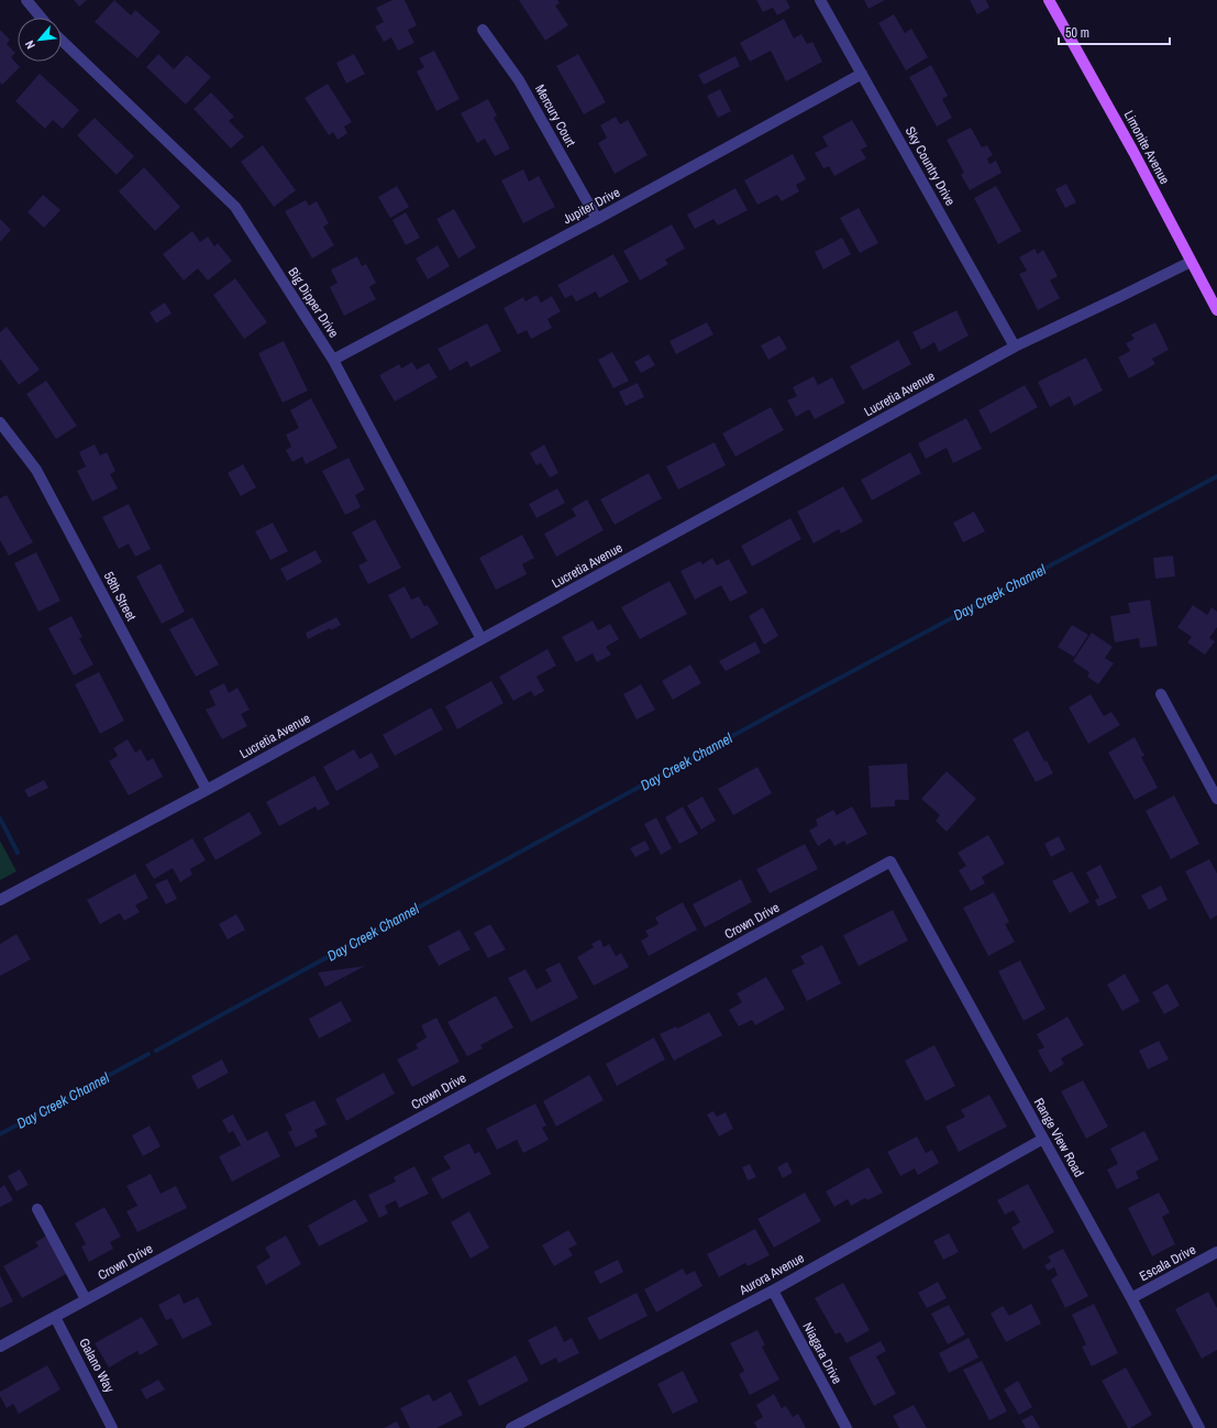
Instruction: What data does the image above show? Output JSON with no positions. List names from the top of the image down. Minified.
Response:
{"streets":{"main road":["Limonite Avenue"],"street":["Mercury Court","Sky Country Drive","Jupiter Drive","Big Dipper Drive","Lucretia Avenue","58th Street","Crown Drive","Range View Road","Escala Drive","Aurora Avenue","Niagara Drive","Galano Way"]},"crossings":[["Mercury Court","Jupiter Drive"],["Limonite Avenue","Lucretia Avenue"],["Sky Country Drive","Jupiter Drive"],["Sky Country Drive","Lucretia Avenue"],["Jupiter Drive","Big Dipper Drive"],["Big Dipper Drive","Lucretia Avenue"],["Lucretia Avenue","58th Street"],["Crown Drive","Range View Road"],["Crown Drive","Galano Way"],["Range View Road","Escala Drive"],["Range View Road","Aurora Avenue"],["Aurora Avenue","Niagara Drive"]],"water":["Day Creek Channel"],"scale_bar":"50 m","north":"bottom left"}
